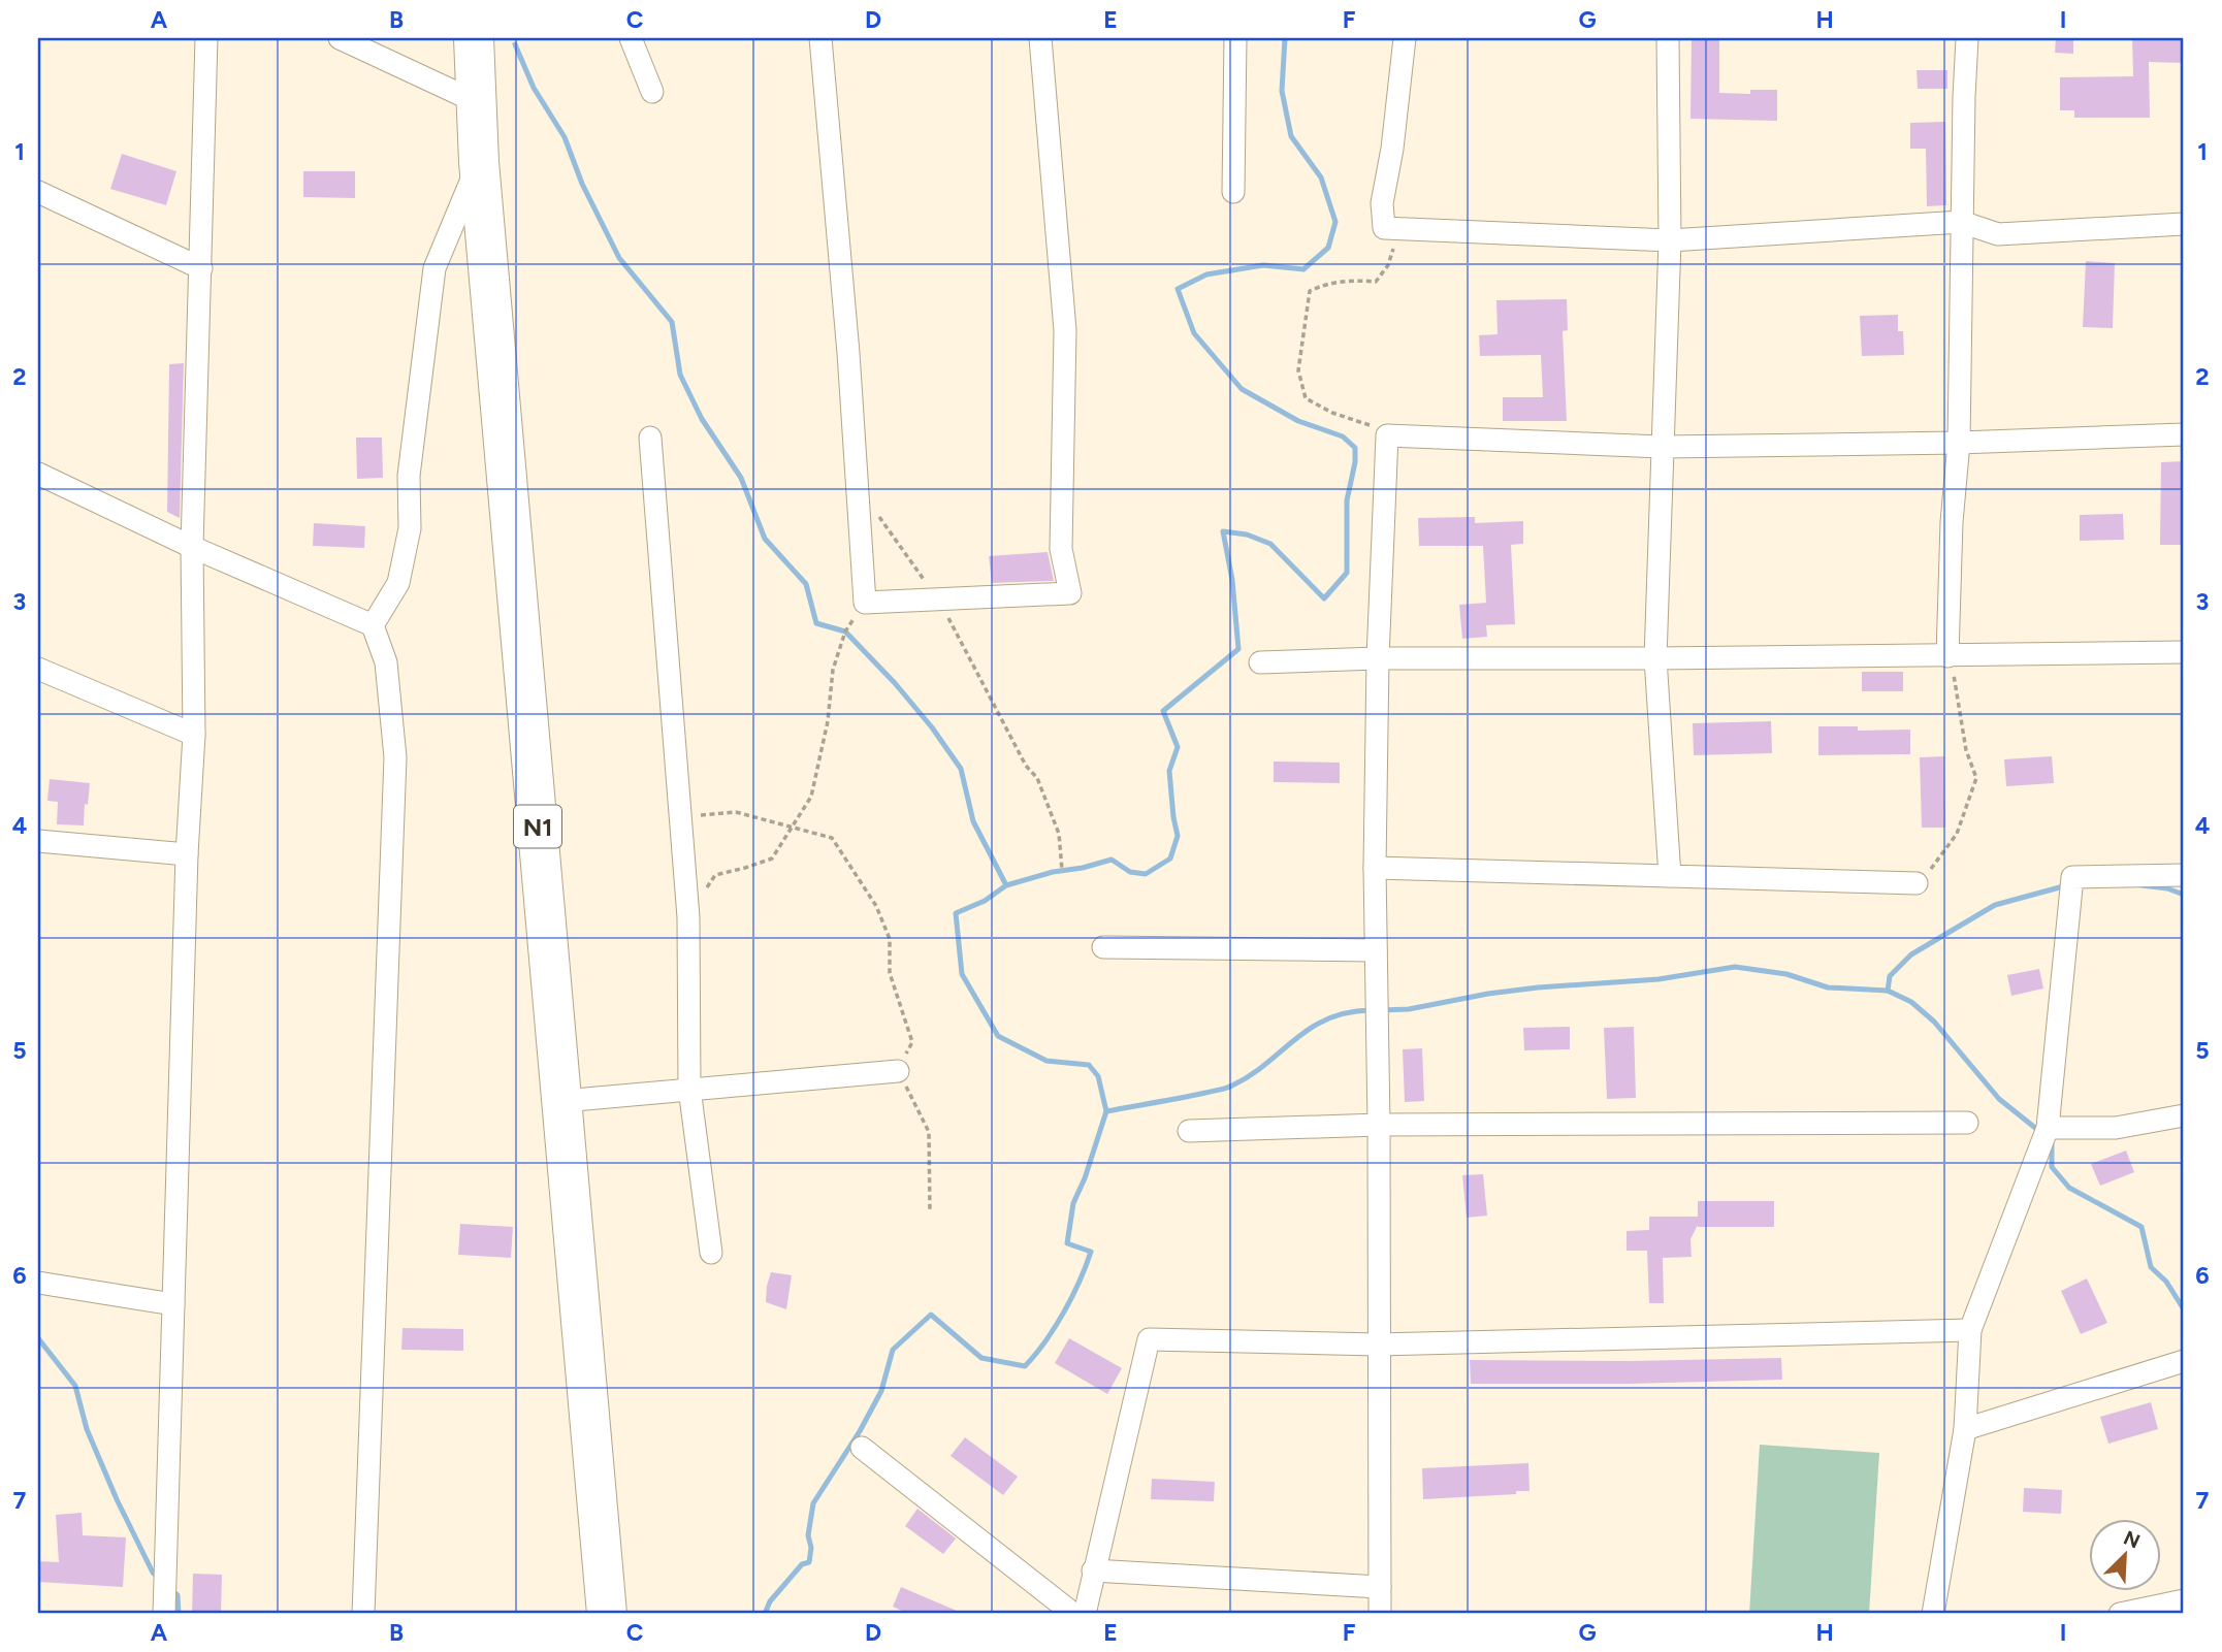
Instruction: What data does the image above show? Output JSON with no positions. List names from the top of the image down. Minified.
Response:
{"streets":{"highway":["N1"]},"north":"top right","grid":{"columns":["A","B","C","D","E","F","G","H","I"],"rows":["1","2","3","4","5","6","7"]}}
